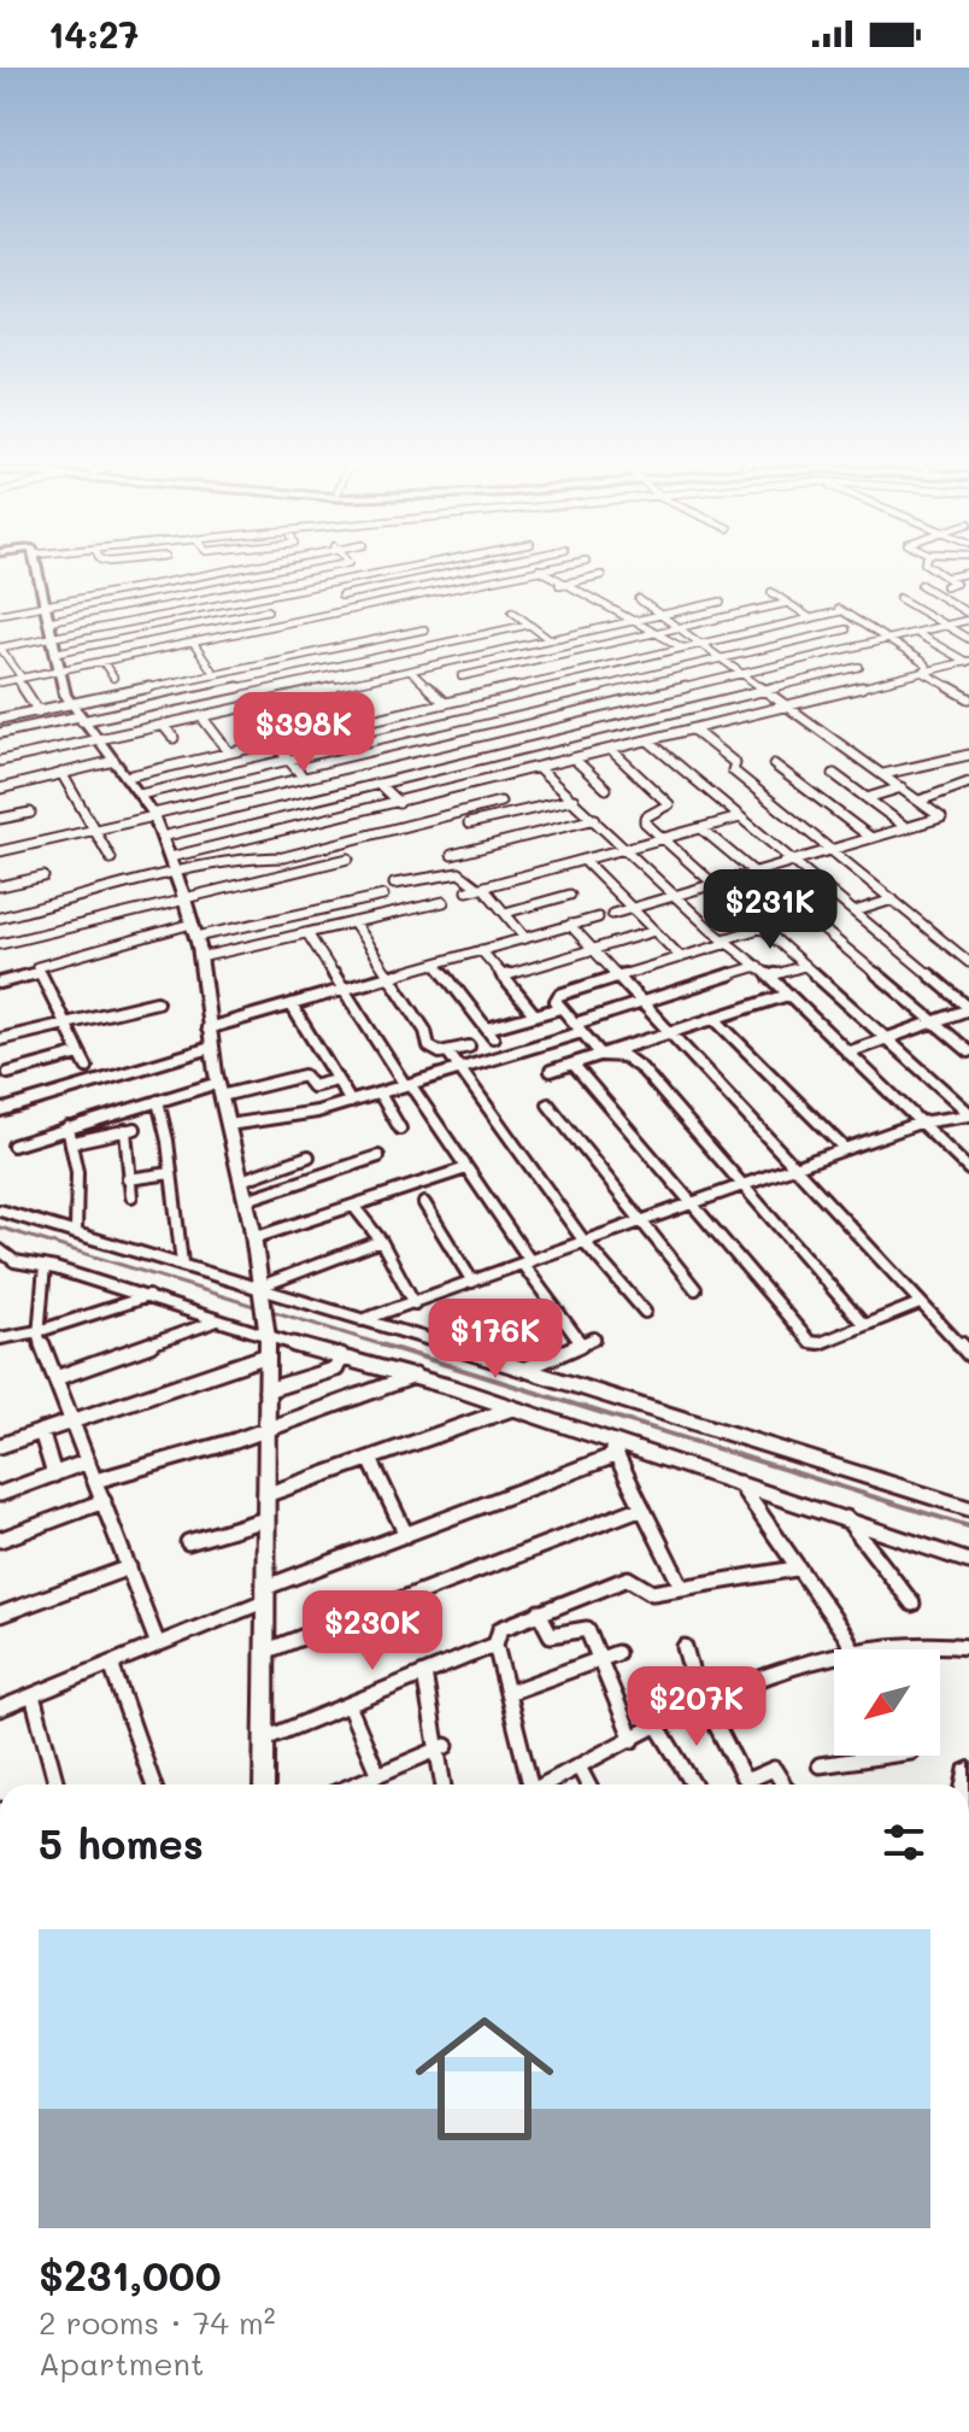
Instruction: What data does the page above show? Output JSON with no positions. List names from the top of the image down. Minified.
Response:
{"north":"bottom left","page":{"status":"14:27","price":["$398K","$231K","$176K","$230K","$207K"],"heading":"5 homes","list":[{"name":"$231,000","note":"2 rooms · 74 m² · Apartment"}]}}
